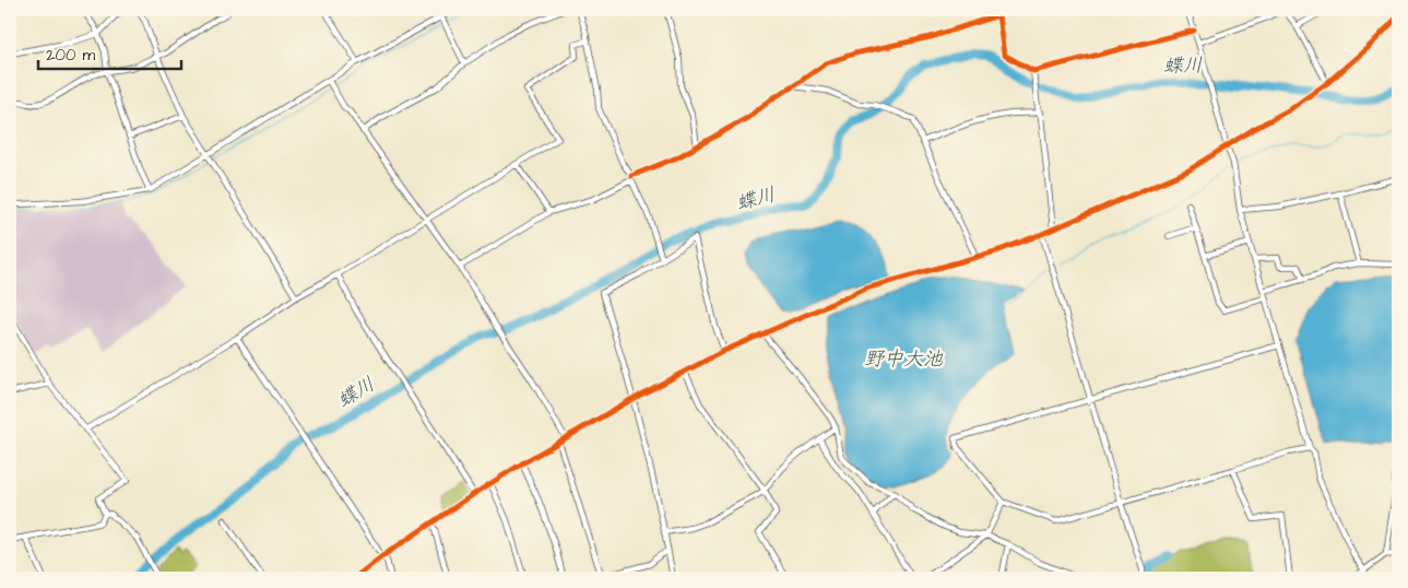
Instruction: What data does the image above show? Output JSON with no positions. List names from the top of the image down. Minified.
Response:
{"water":["蝶川","野中大池"],"scale_bar":"200 m"}
